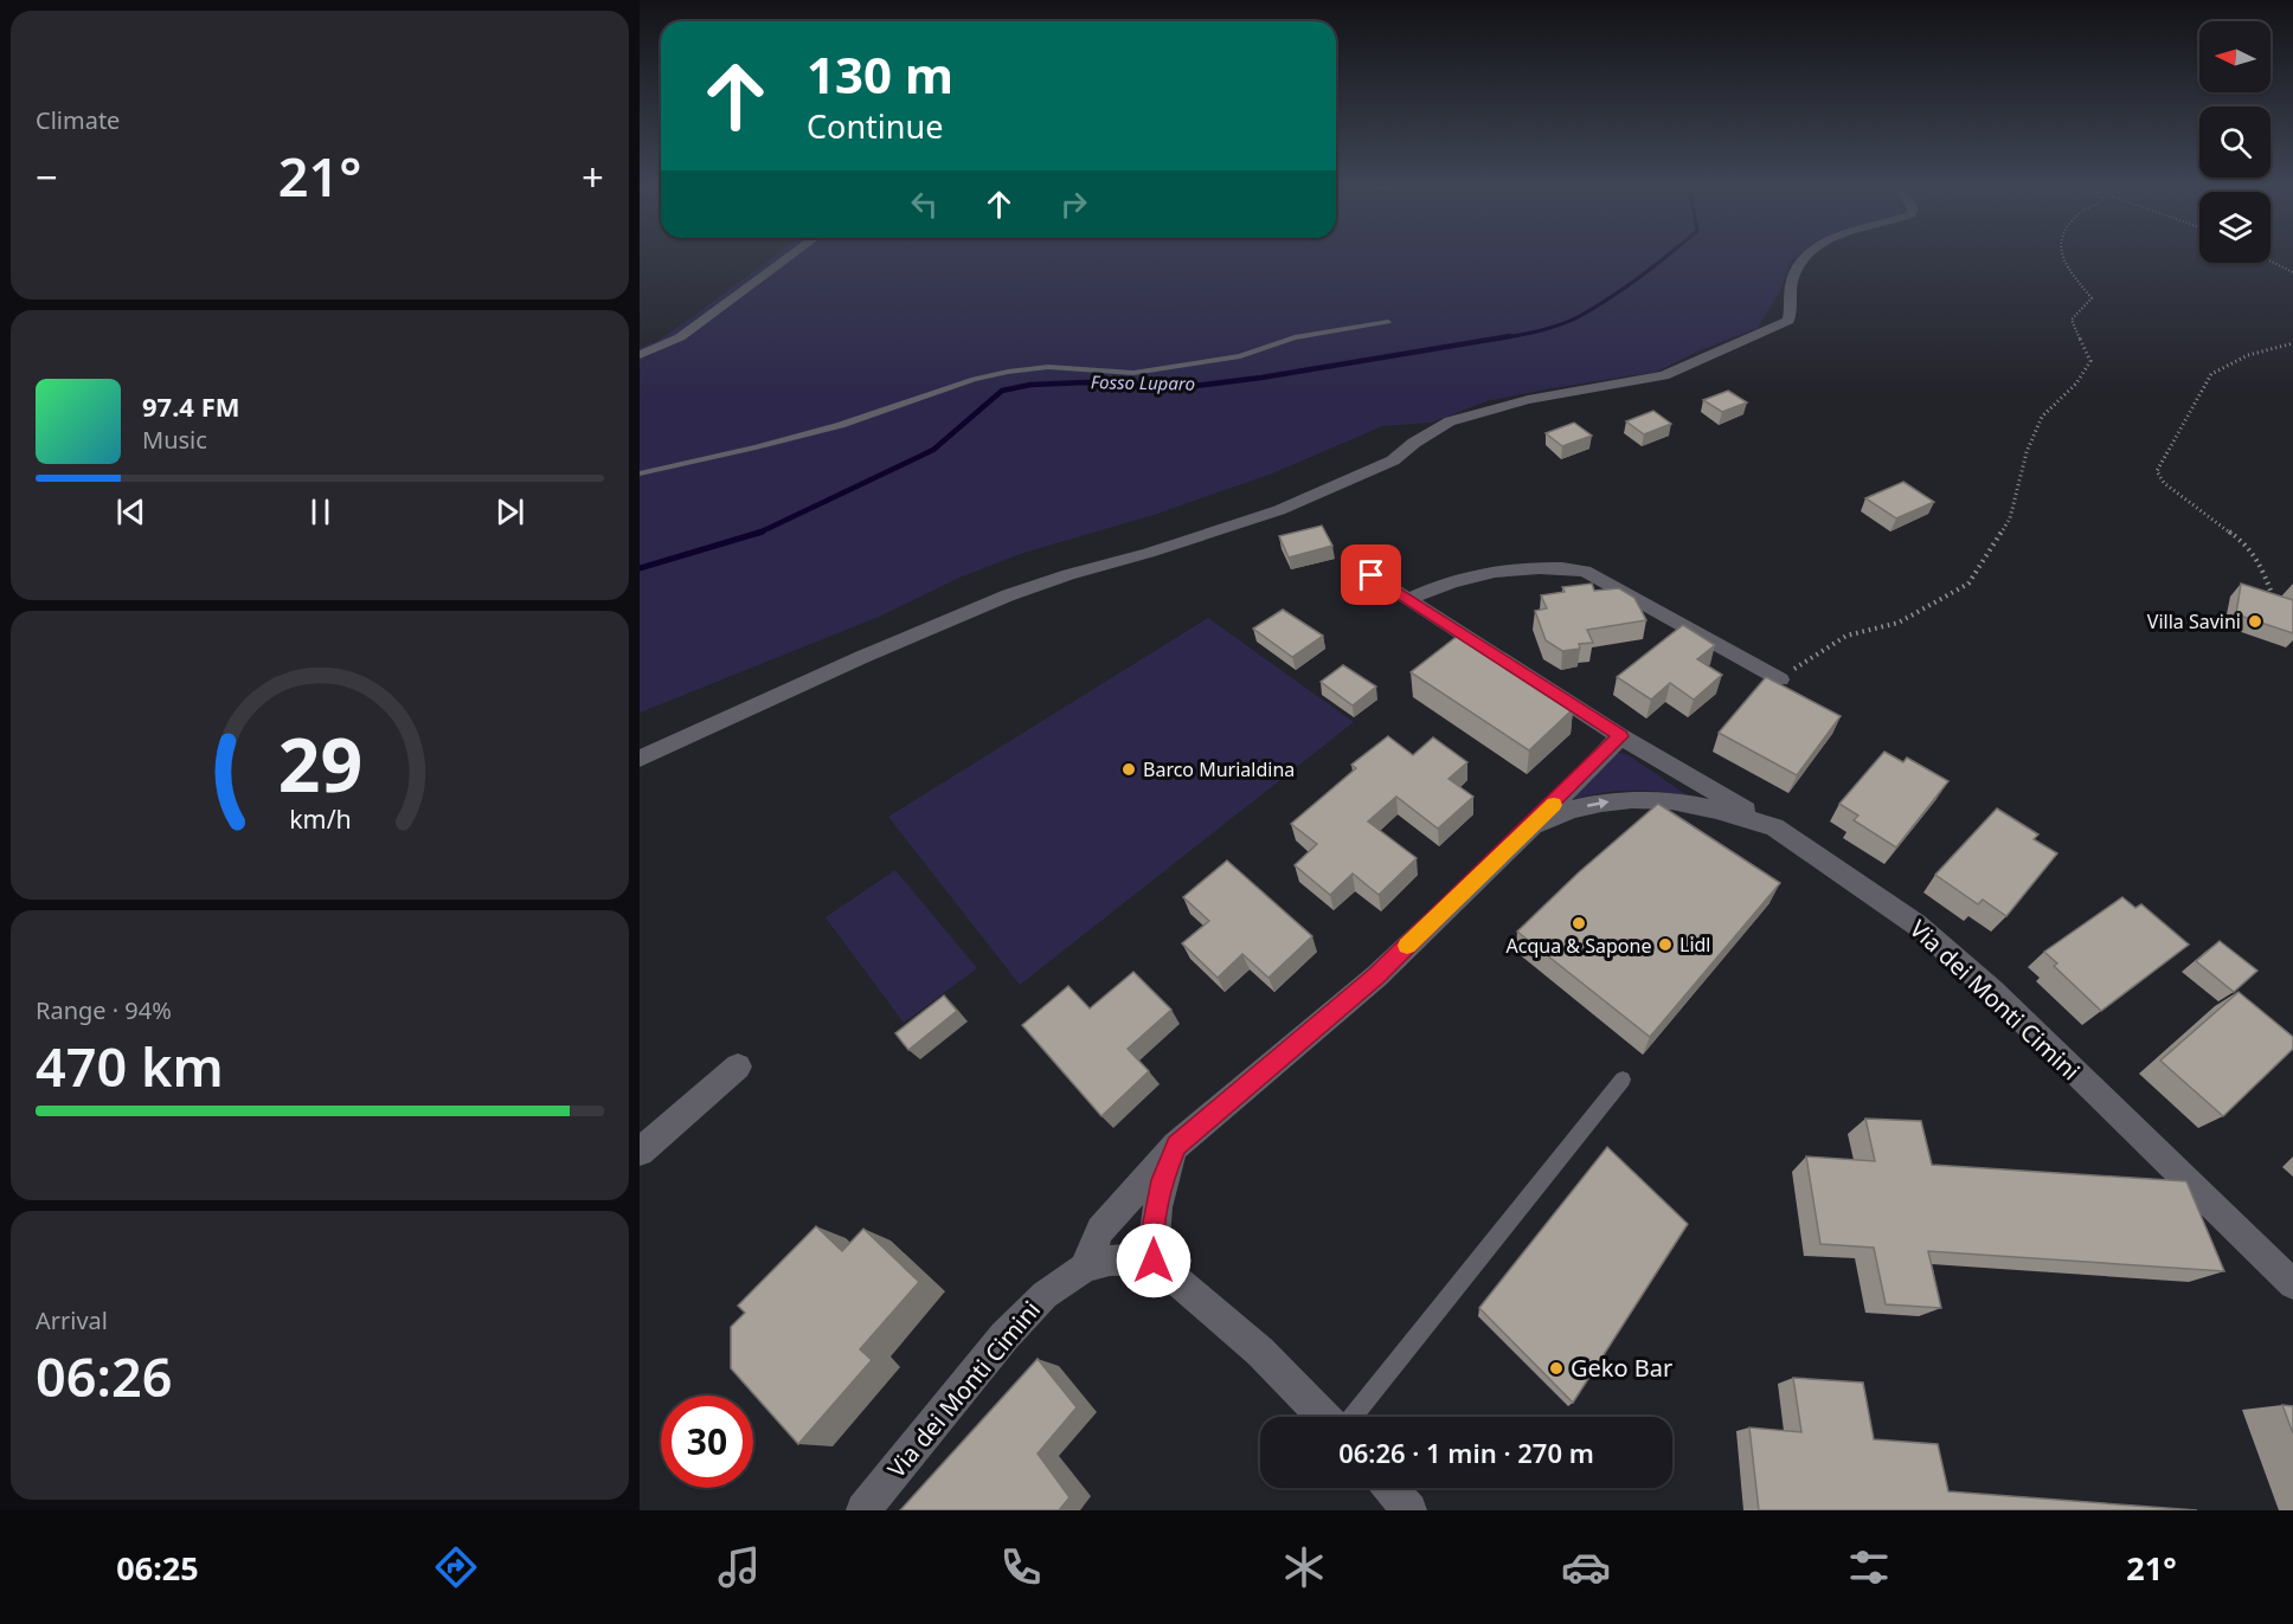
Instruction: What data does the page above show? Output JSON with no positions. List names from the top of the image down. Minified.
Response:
{"streets":{"street":["Via dei Monti Cimini"]},"water":["Fosso Luparo"],"places":["Villa Savini","Barco Murialdina","Acqua & Sapone","Lidl","Geko Bar"],"north":"left","page":{"tile":["Climate",["Range · 94%","470 km"],["Arrival","06:26"]],"turn":["130 m","Continue"],"heat":["−","21°","+"],"song":["97.4 FM","Music"],"limit":"30","trip":"06:26 · 1 min · 270 m","tabs":["06:25","21°"],"gauge":["29","km/h"]}}
